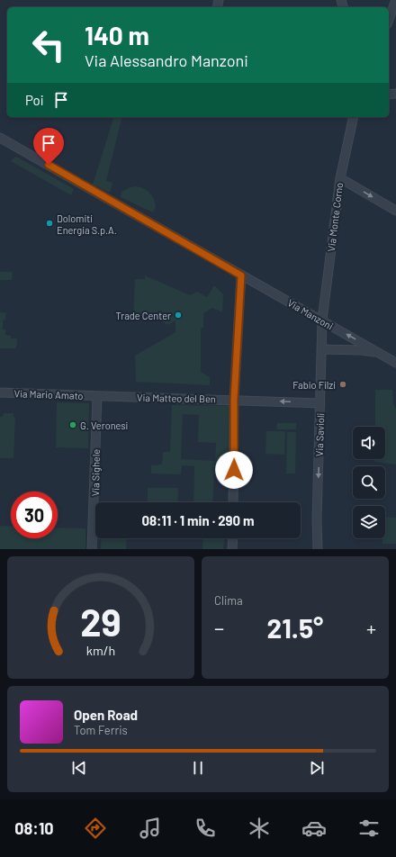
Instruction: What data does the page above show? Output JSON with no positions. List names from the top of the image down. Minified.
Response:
{"streets":{"street":["Via Monte Corno","Via Manzoni","Via Mario Amato","Via Matteo del Ben","Via Savioli","Via Sighele"]},"crossings":[["Via Monte Corno","Via Manzoni"],["Via Monte Corno","Via Savioli"],["Via Manzoni","Via Savioli"],["Via Mario Amato","Via Matteo del Ben"],["Via Mario Amato","Via Sighele"],["Via Matteo del Ben","Via Savioli"],["Via Matteo del Ben","Via Sighele"]],"one_way":["Via Matteo del Ben","Via Savioli"],"places":["Dolomiti Energia S.p.A.","Trade Center","Fabio Filzi","G. Veronesi"],"page":{"turn":["140 m","Via Alessandro Manzoni"],"then":"Poi","limit":"30","trip":"08:11 · 1 min · 290 m","tile":"Clima","heat":["−","21.5°","+"],"song":["Open Road","Tom Ferris"],"tabs":"08:10","gauge":["29","km/h"]}}
